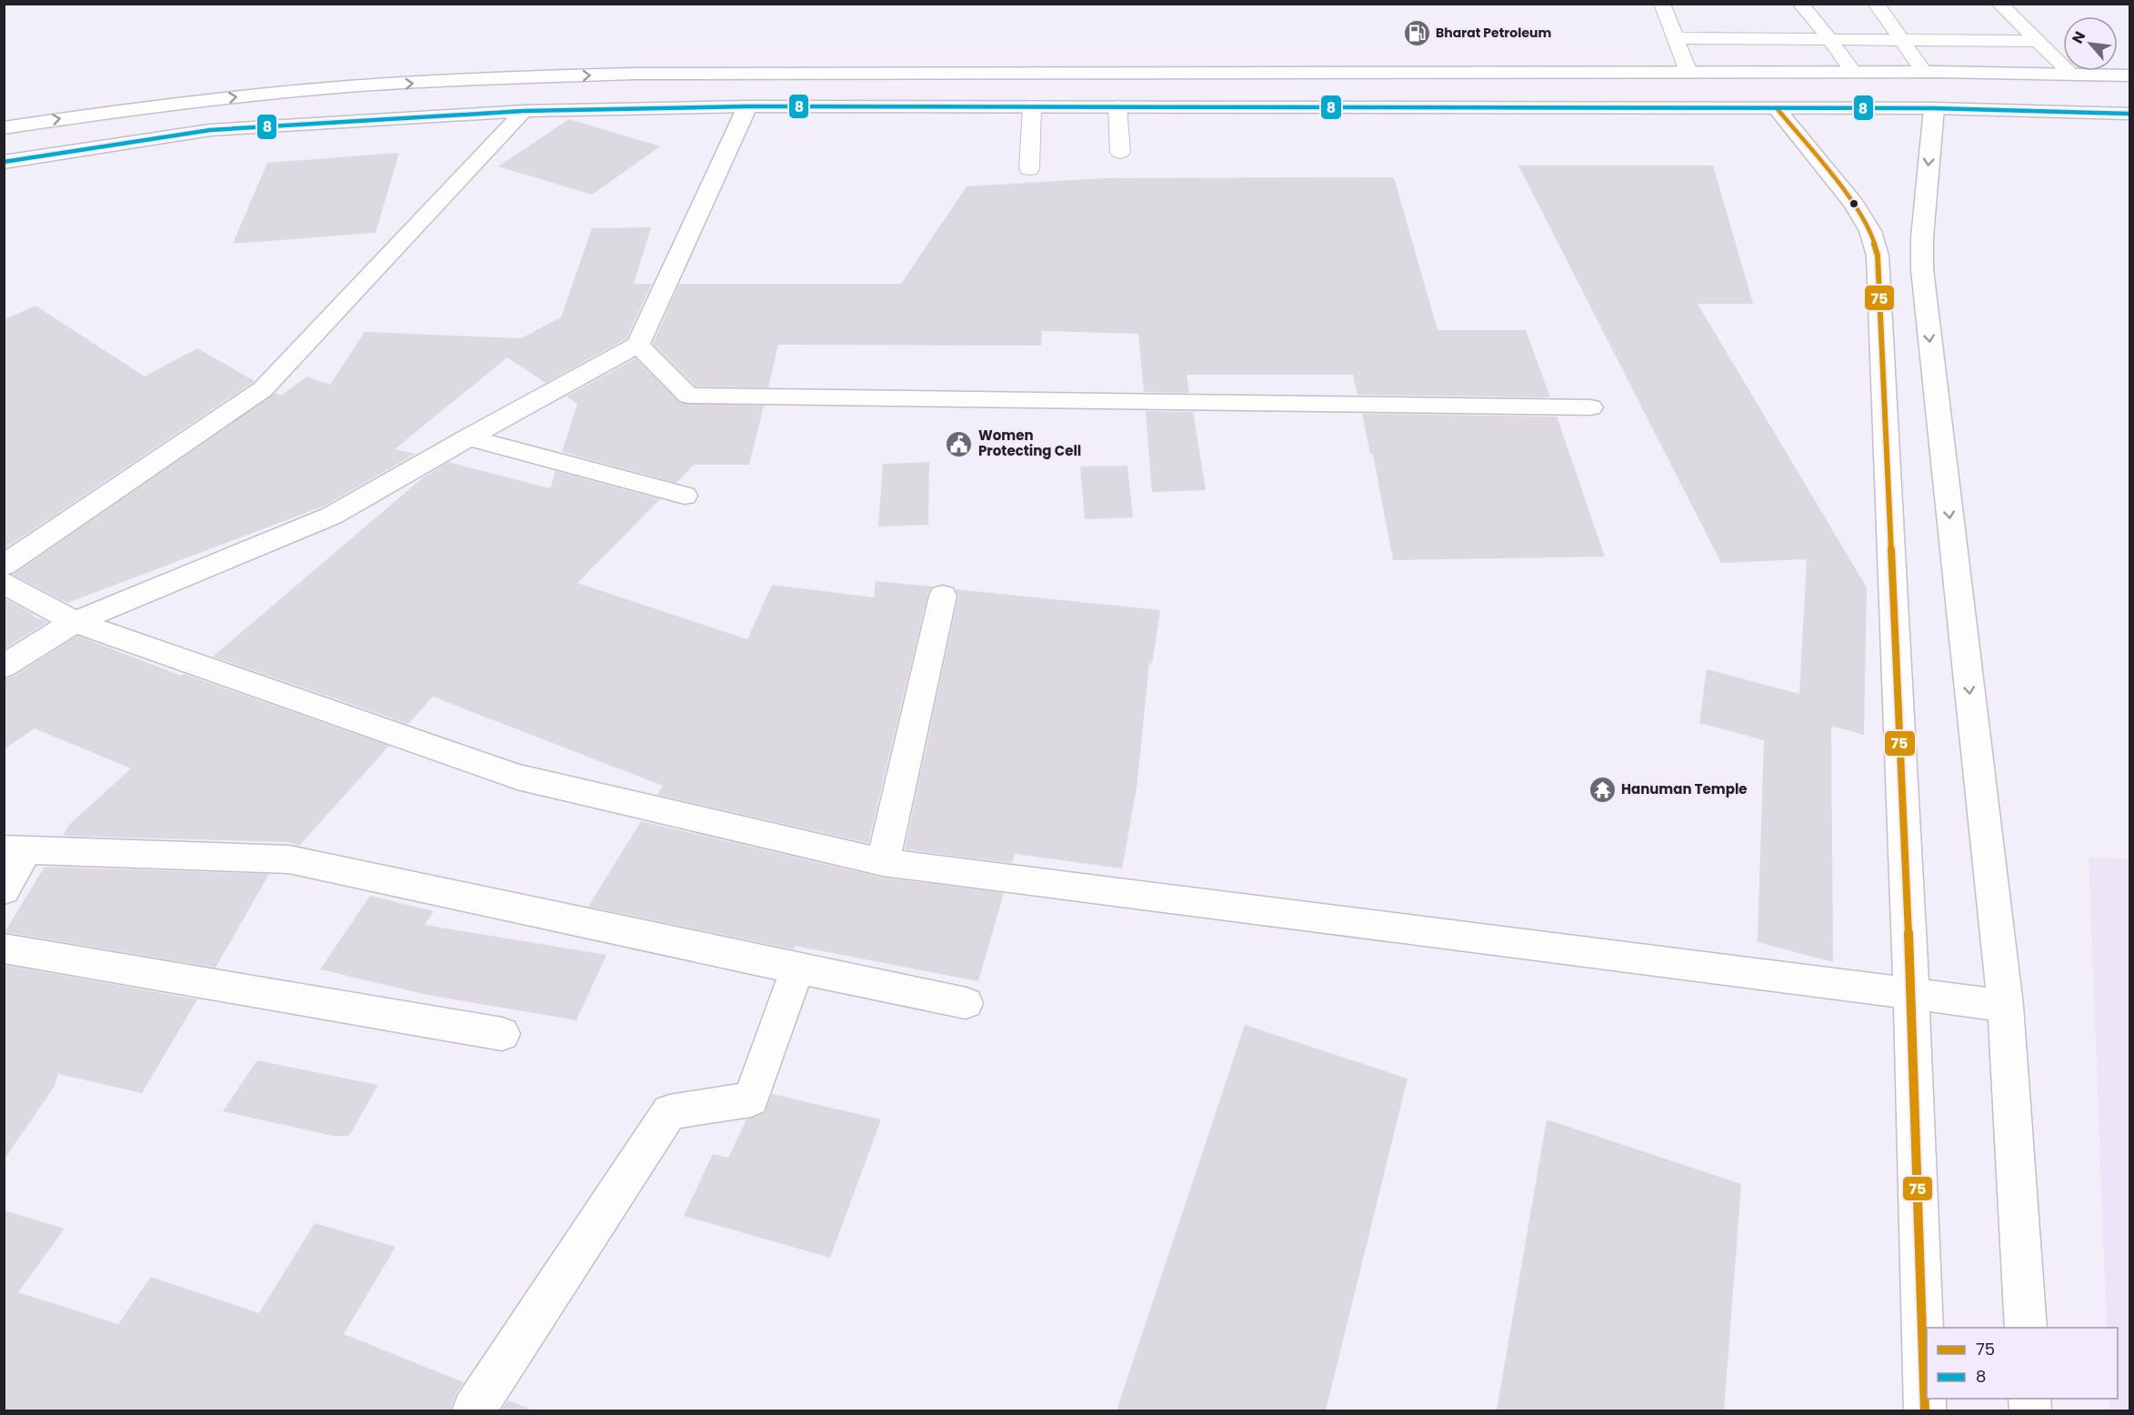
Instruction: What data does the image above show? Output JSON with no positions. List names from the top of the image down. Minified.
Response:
{"places":{"fuel station":["Bharat Petroleum"],"public building":["Women Protecting Cell"],"temple":["Hanuman Temple"]},"lines":["transit line 8","transit line 75"],"legend":["75","8"],"north":"top left"}
